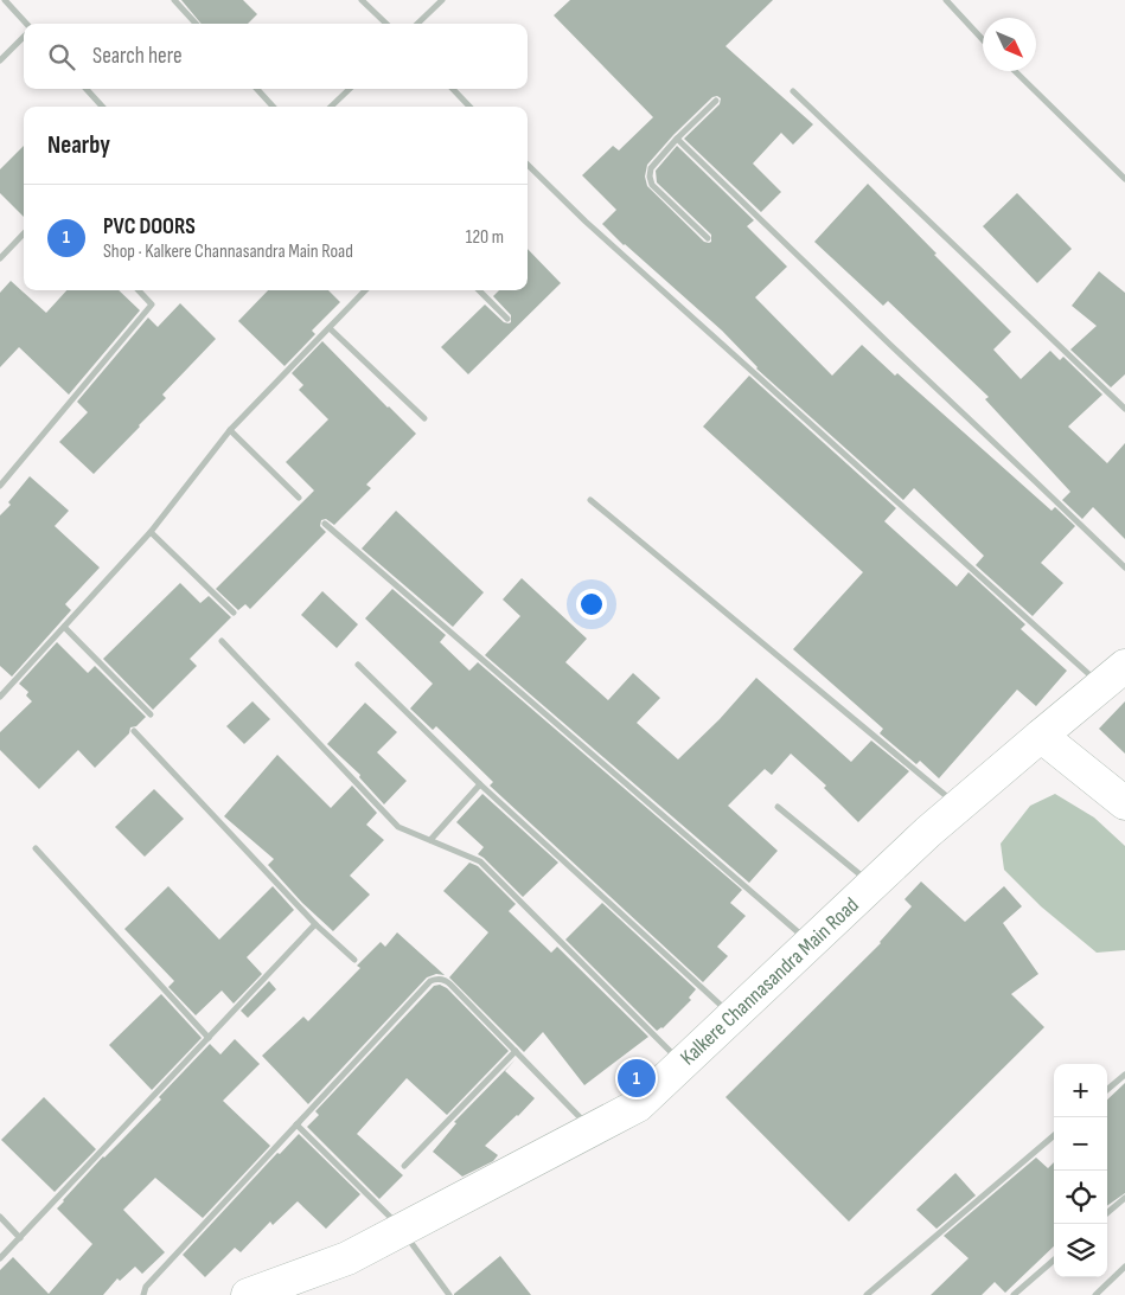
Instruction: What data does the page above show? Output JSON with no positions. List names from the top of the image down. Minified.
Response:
{"streets":{"main road":["Kalkere Channasandra Main Road"]},"north":"bottom right","page":{"search":"Search here","heading":"Nearby","list":[{"mark":"1","name":"PVC DOORS","note":"Shop · Kalkere Channasandra Main Road","value":"120 m"}],"pins":"1","map_buttons":["+","−"]}}
